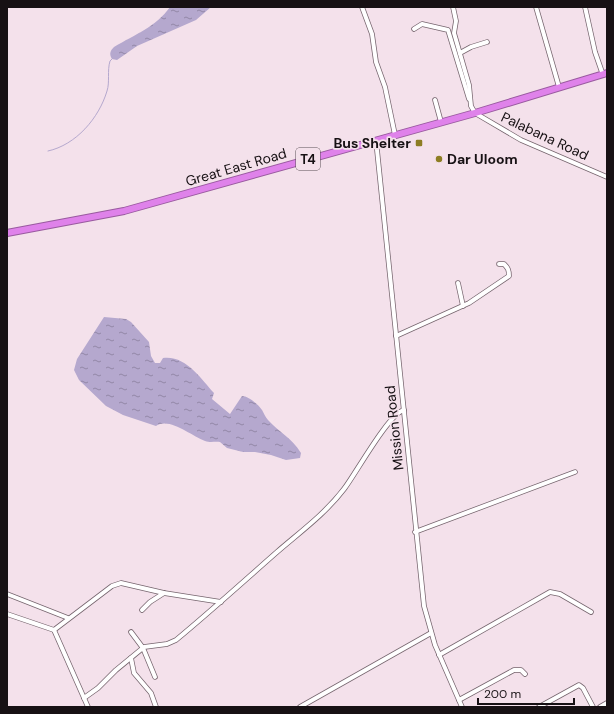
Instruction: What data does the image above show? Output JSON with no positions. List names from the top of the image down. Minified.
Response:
{"streets":{"highway":["T4","Great East Road"],"street":["Palabana Road","Mission Road"]},"crossings":[["Palabana Road","Great East Road"],["Great East Road","Mission Road"]],"places":{"transit":["Bus Shelter"],"other":["Dar Uloom"]},"scale_bar":"200 m"}
